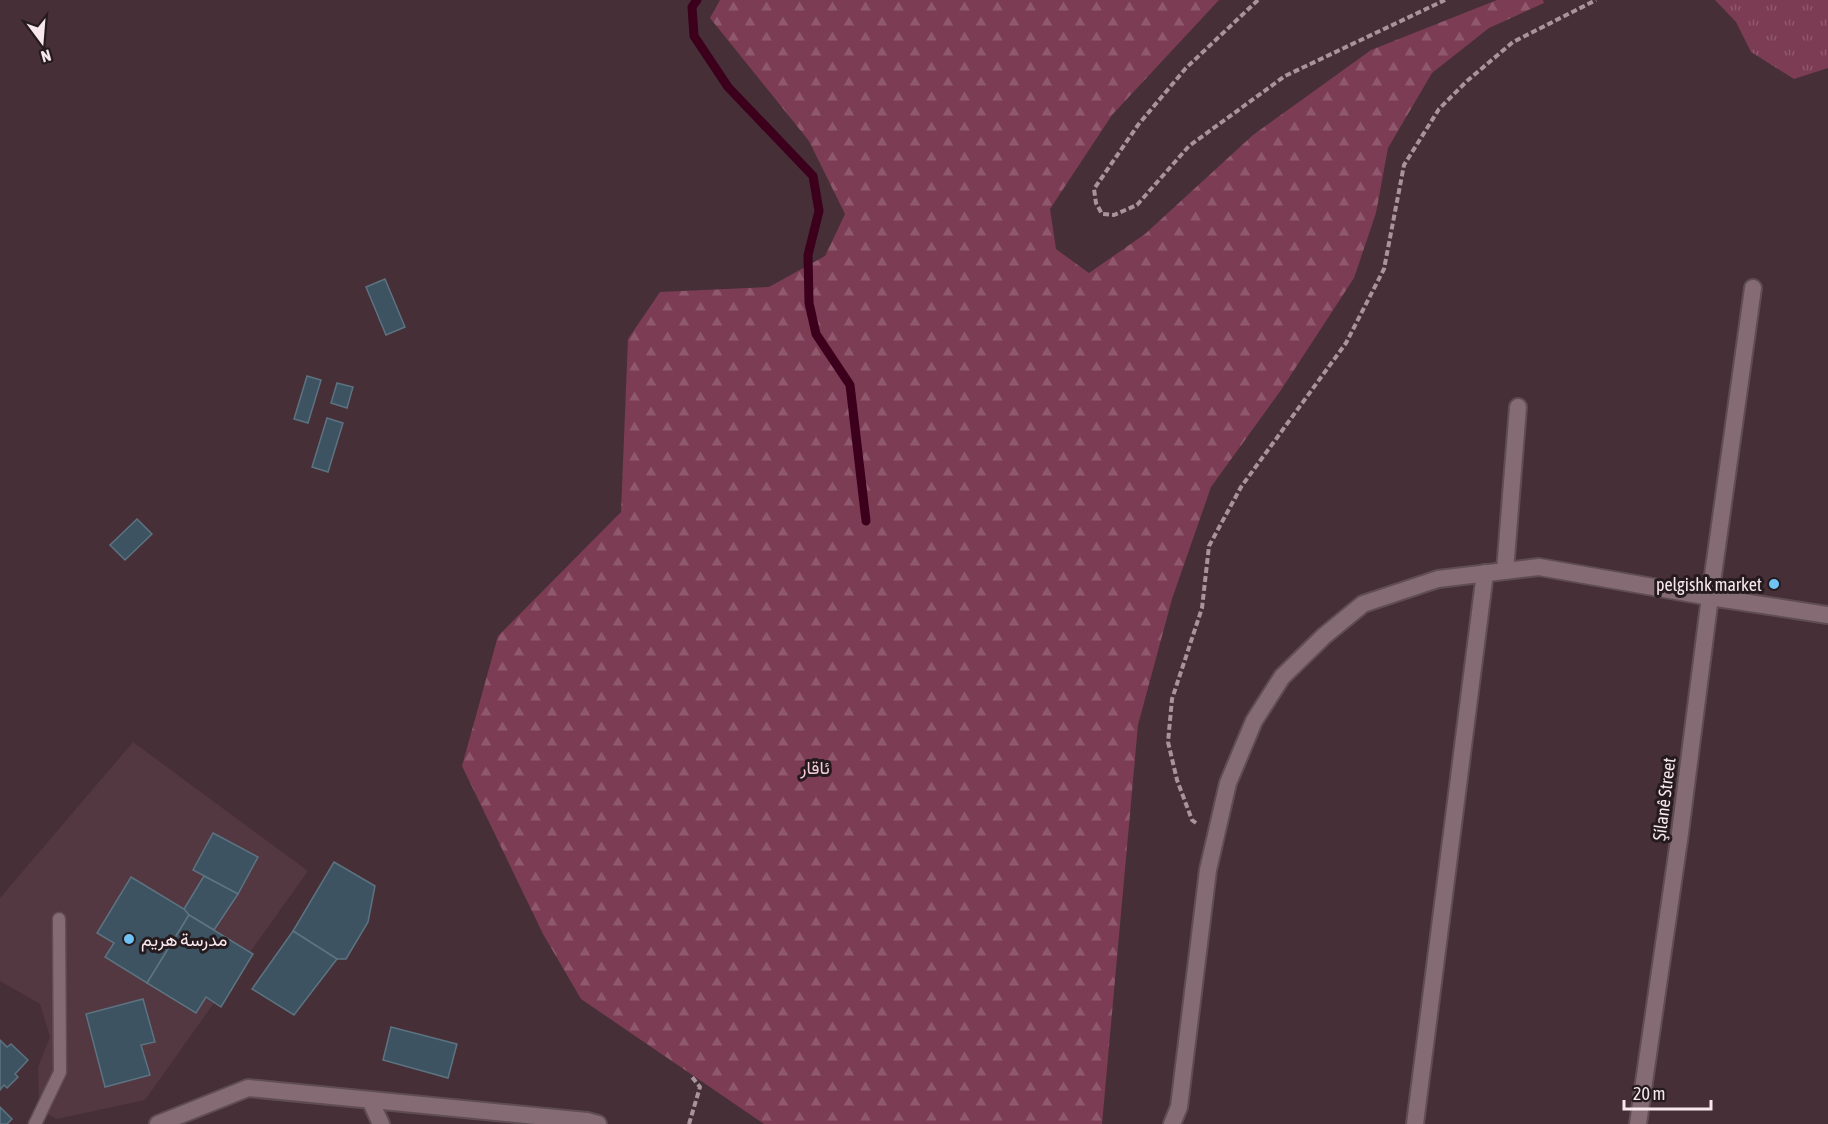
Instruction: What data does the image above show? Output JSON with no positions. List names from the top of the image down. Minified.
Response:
{"streets":{"street":["Şílanê Street"]},"parks":["ئاقار"],"places":["pelgishk market","مدرسة هريم"],"scale_bar":"20 m","north":"bottom"}
